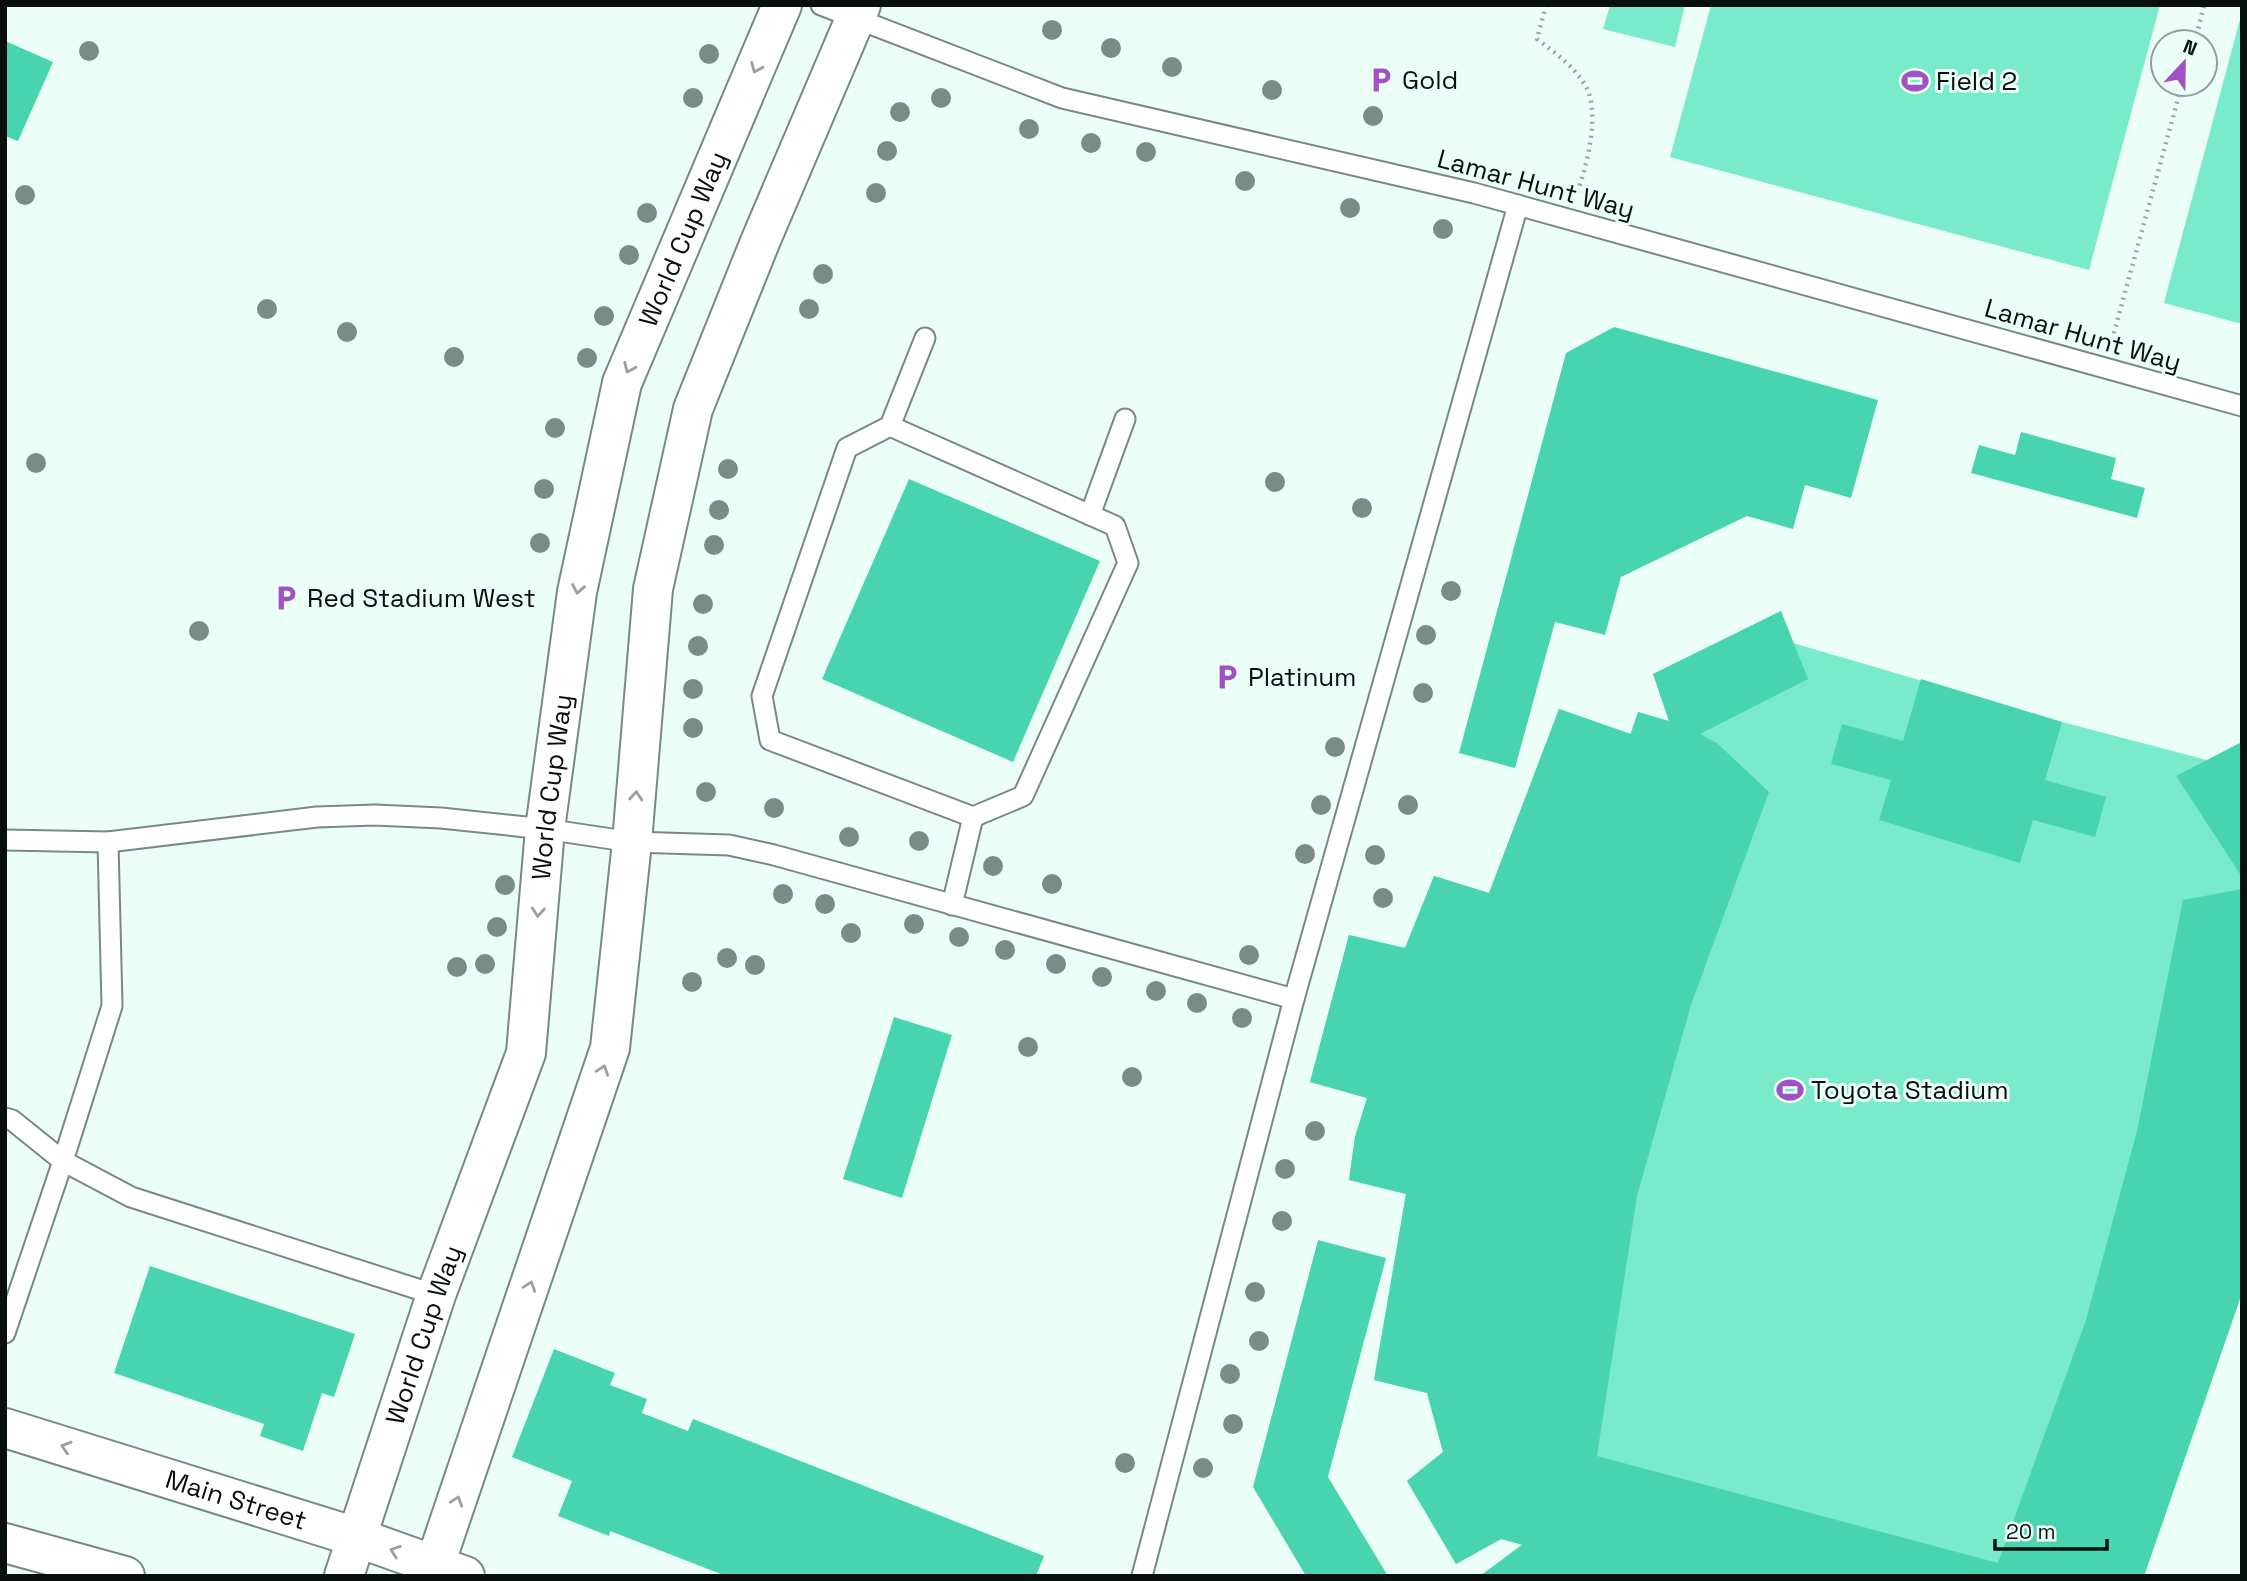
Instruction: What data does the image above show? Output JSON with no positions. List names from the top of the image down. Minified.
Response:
{"streets":{"street":["World Cup Way","Main Street"],"lane":["Lamar Hunt Way"]},"crossings":[["World Cup Way","Main Street"]],"one_way":["Main Street"],"places":{"parking":["Gold","Red Stadium West","Platinum"],"sports":["Field 2","Toyota Stadium"]},"scale_bar":"20 m","north":"top"}
